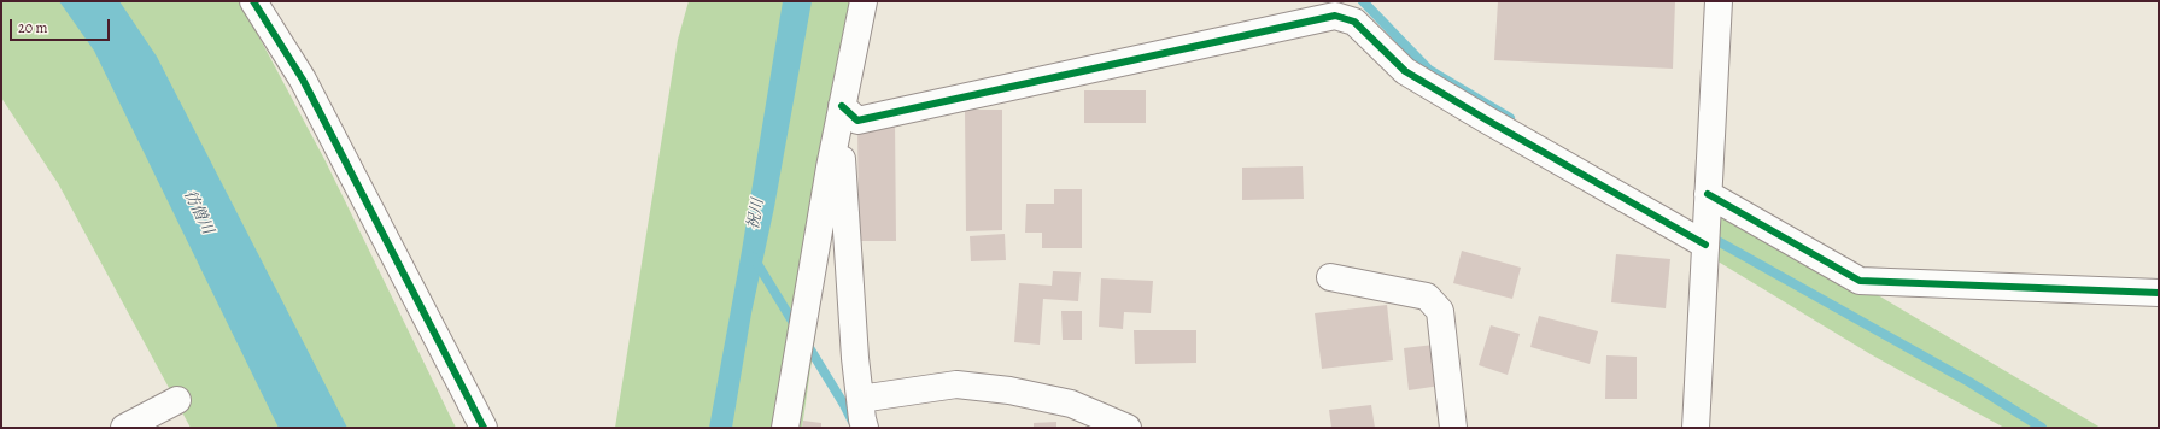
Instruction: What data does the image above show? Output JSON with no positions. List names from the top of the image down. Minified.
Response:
{"water":["彷僧川","祝川"],"scale_bar":"20 m"}
